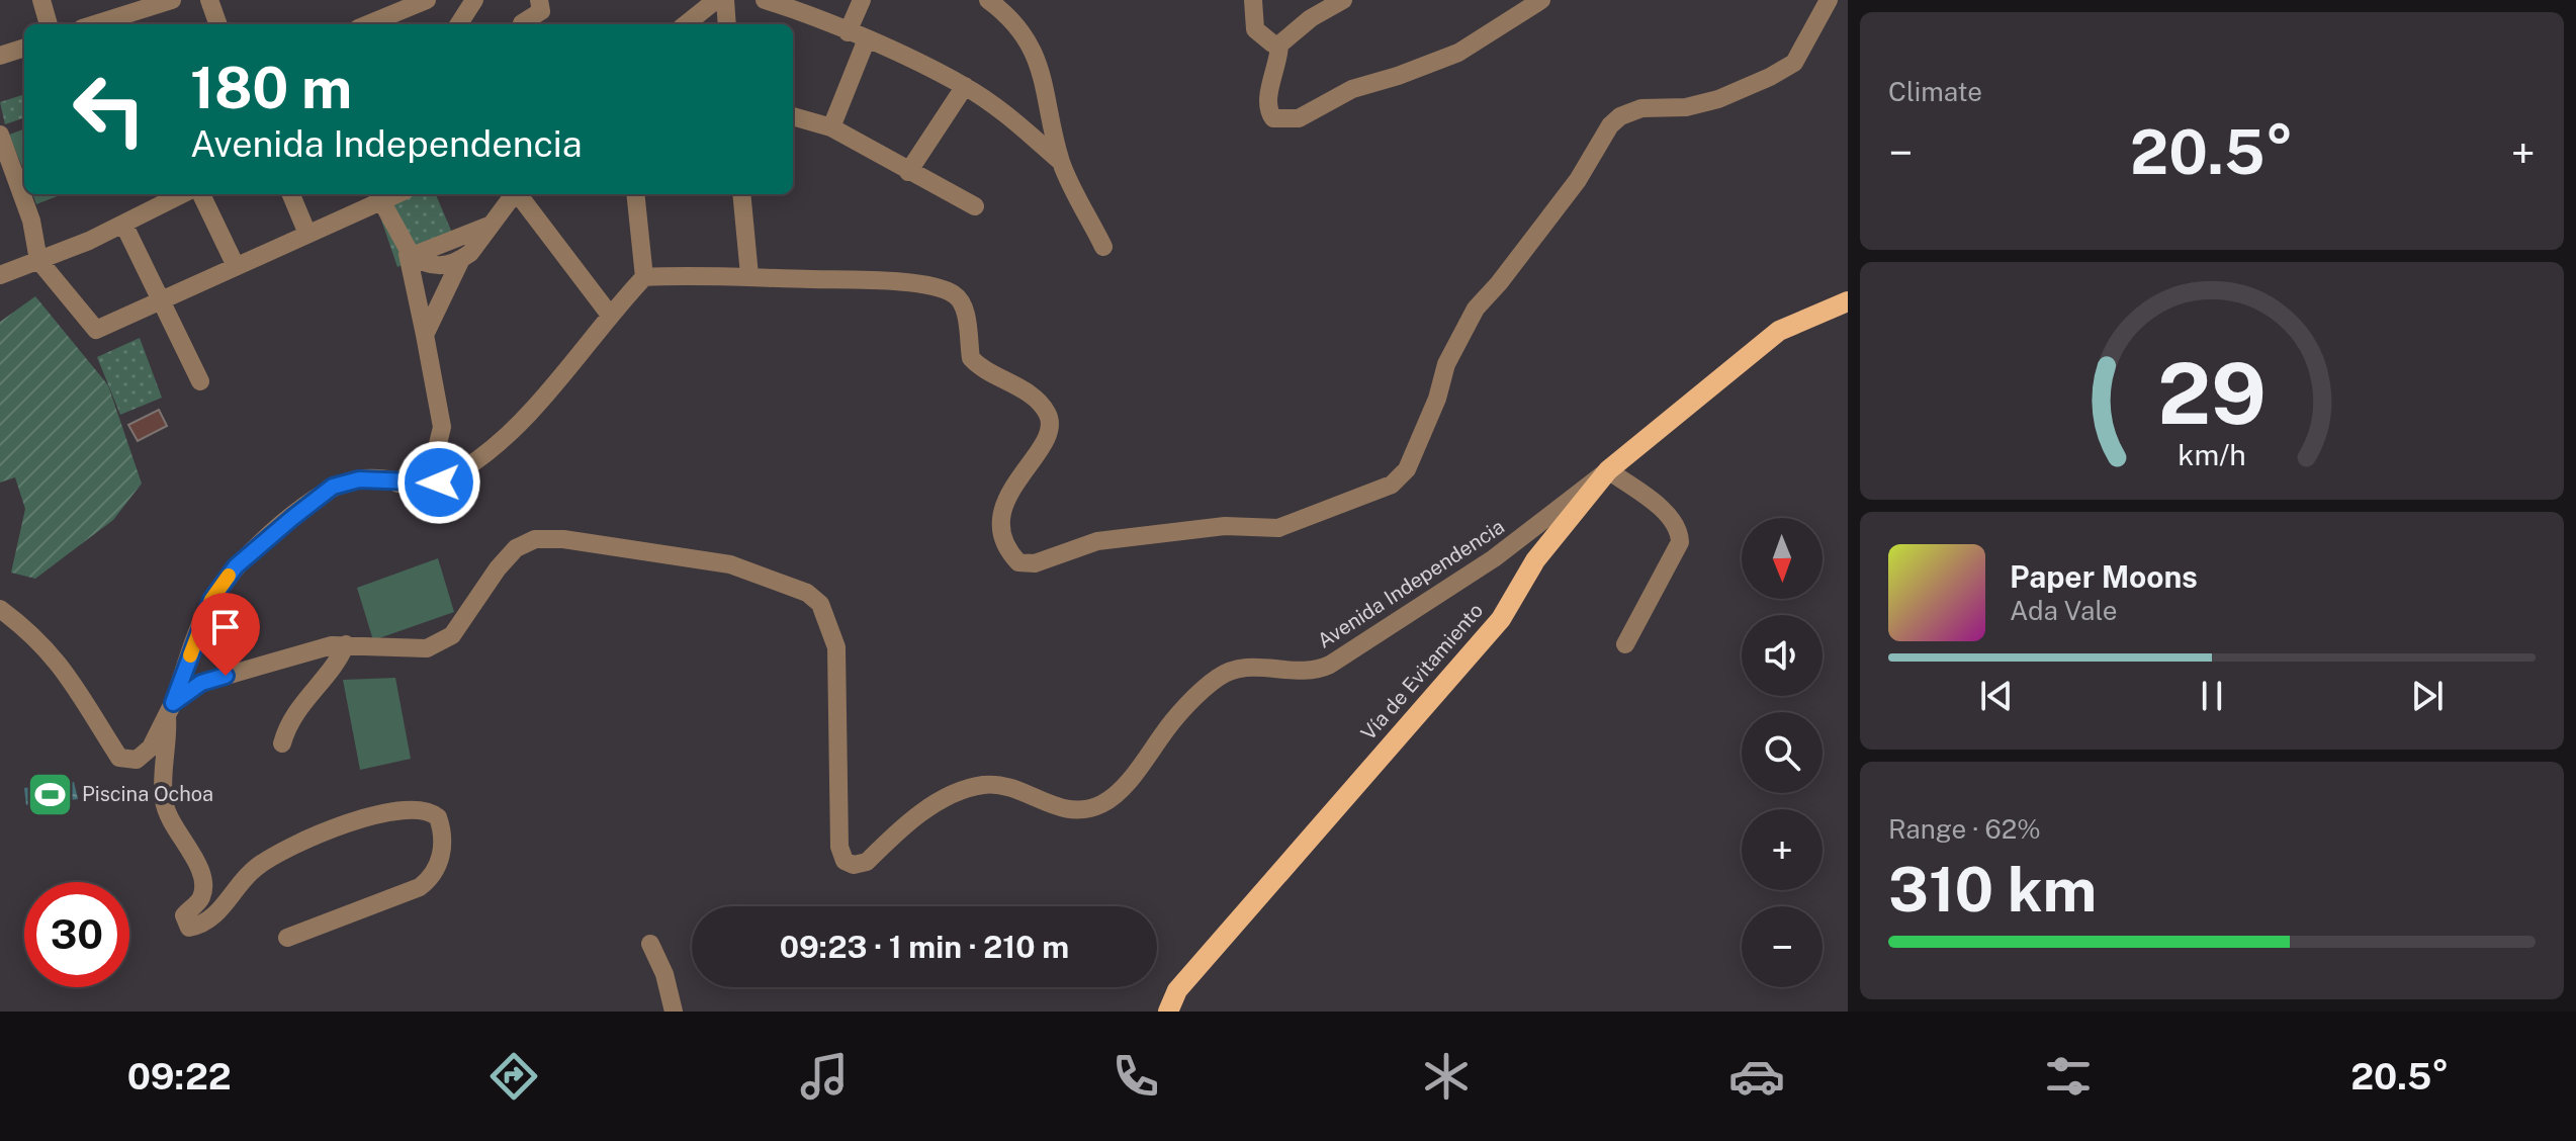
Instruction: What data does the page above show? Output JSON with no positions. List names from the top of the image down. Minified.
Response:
{"streets":{"main road":["Vía de Evitamiento"],"street":["Avenida Independencia"]},"crossings":[["Avenida Independencia","Vía de Evitamiento"]],"places":{"sports":["Piscina Ochoa"]},"north":"bottom","page":{"tile":["Climate",["Range · 62%","310 km"]],"turn":["180 m","Avenida Independencia"],"heat":["−","20.5°","+"],"map_buttons":["+","−"],"song":["Paper Moons","Ada Vale"],"limit":"30","trip":"09:23 · 1 min · 210 m","tabs":["09:22","20.5°"],"gauge":["29","km/h"]}}
